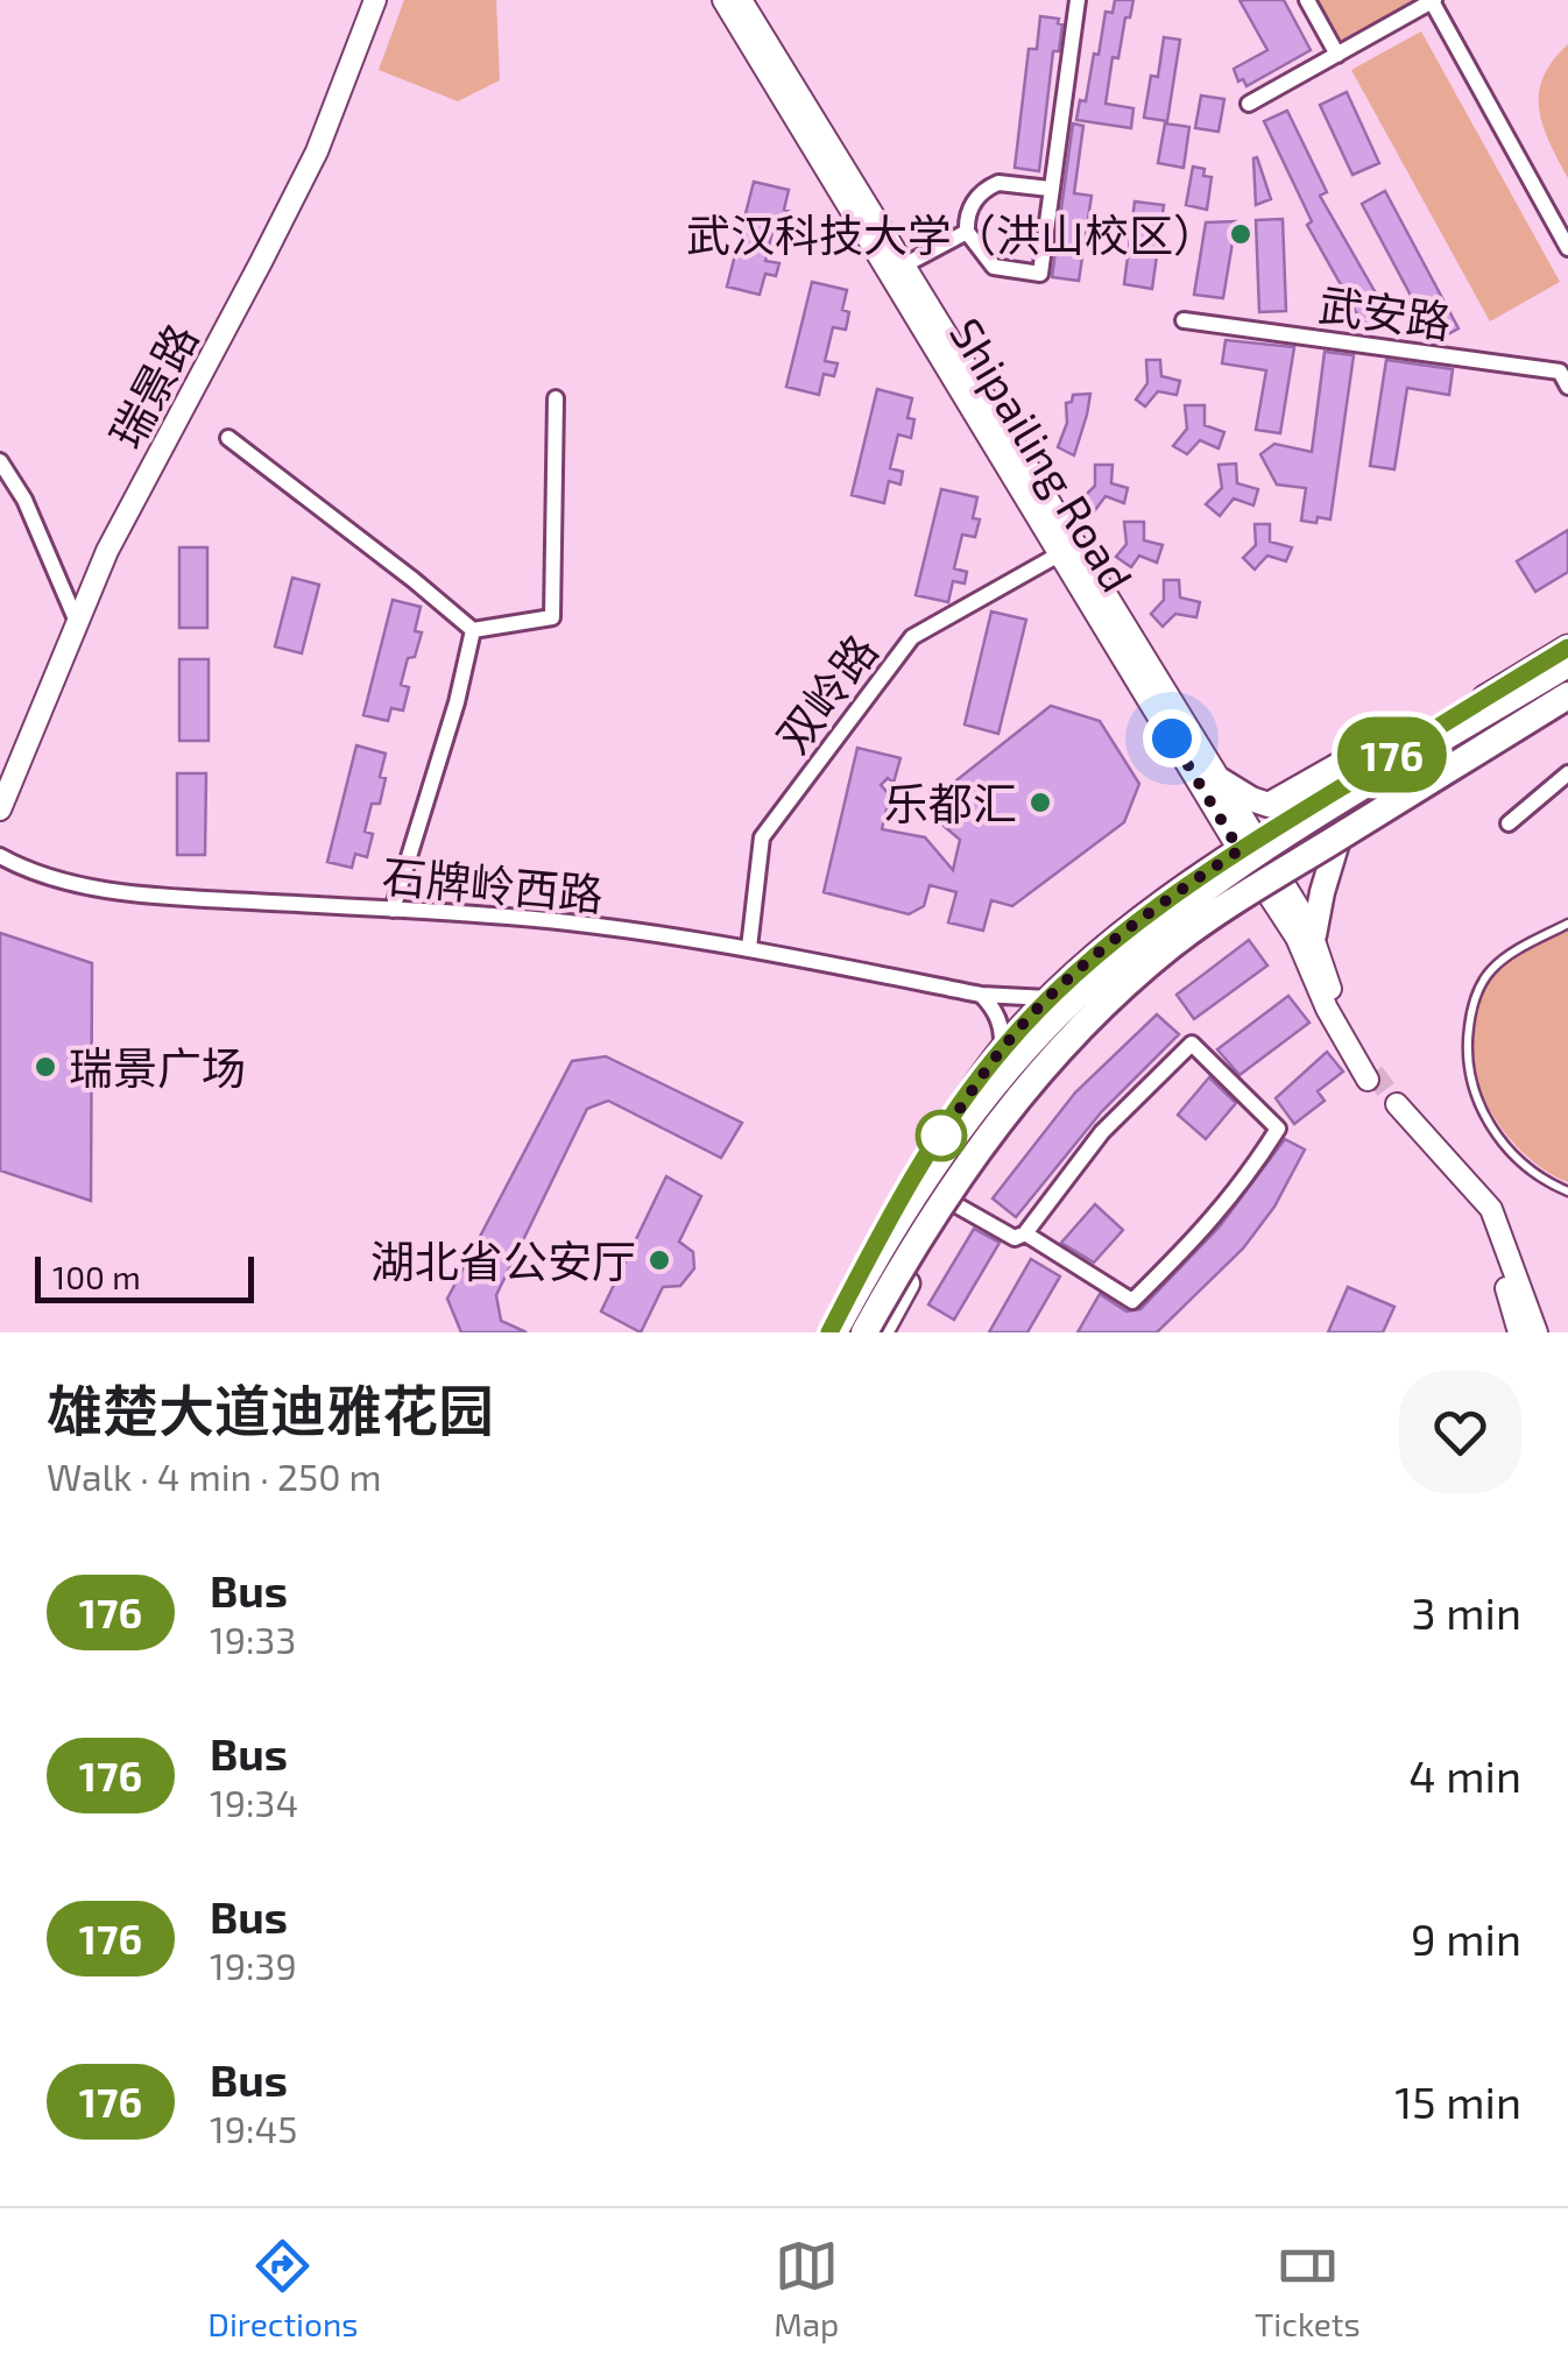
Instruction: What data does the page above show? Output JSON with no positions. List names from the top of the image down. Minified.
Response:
{"streets":{"main road":["瑞景路","Shipailing Road"],"street":["武安路","双岭路","石牌岭西路"]},"crossings":[["Shipailing Road","双岭路"],["双岭路","石牌岭西路"]],"places":["武汉科技大学（洪山校区）","乐都汇","瑞景广场","湖北省公安厅"],"lines":["bus line 176"],"scale_bar":"100 m","page":{"on_map":"176","scale":"100 m","heading":["雄楚大道迪雅花园","Walk · 4 min · 250 m"],"list":[{"mark":"176","name":"Bus","note":"19:33","value":"3 min"},{"mark":"176","name":"Bus","note":"19:34","value":"4 min"},{"mark":"176","name":"Bus","note":"19:39","value":"9 min"},{"mark":"176","name":"Bus","note":"19:45","value":"15 min"}],"tabs":["Directions","Map","Tickets"]}}
